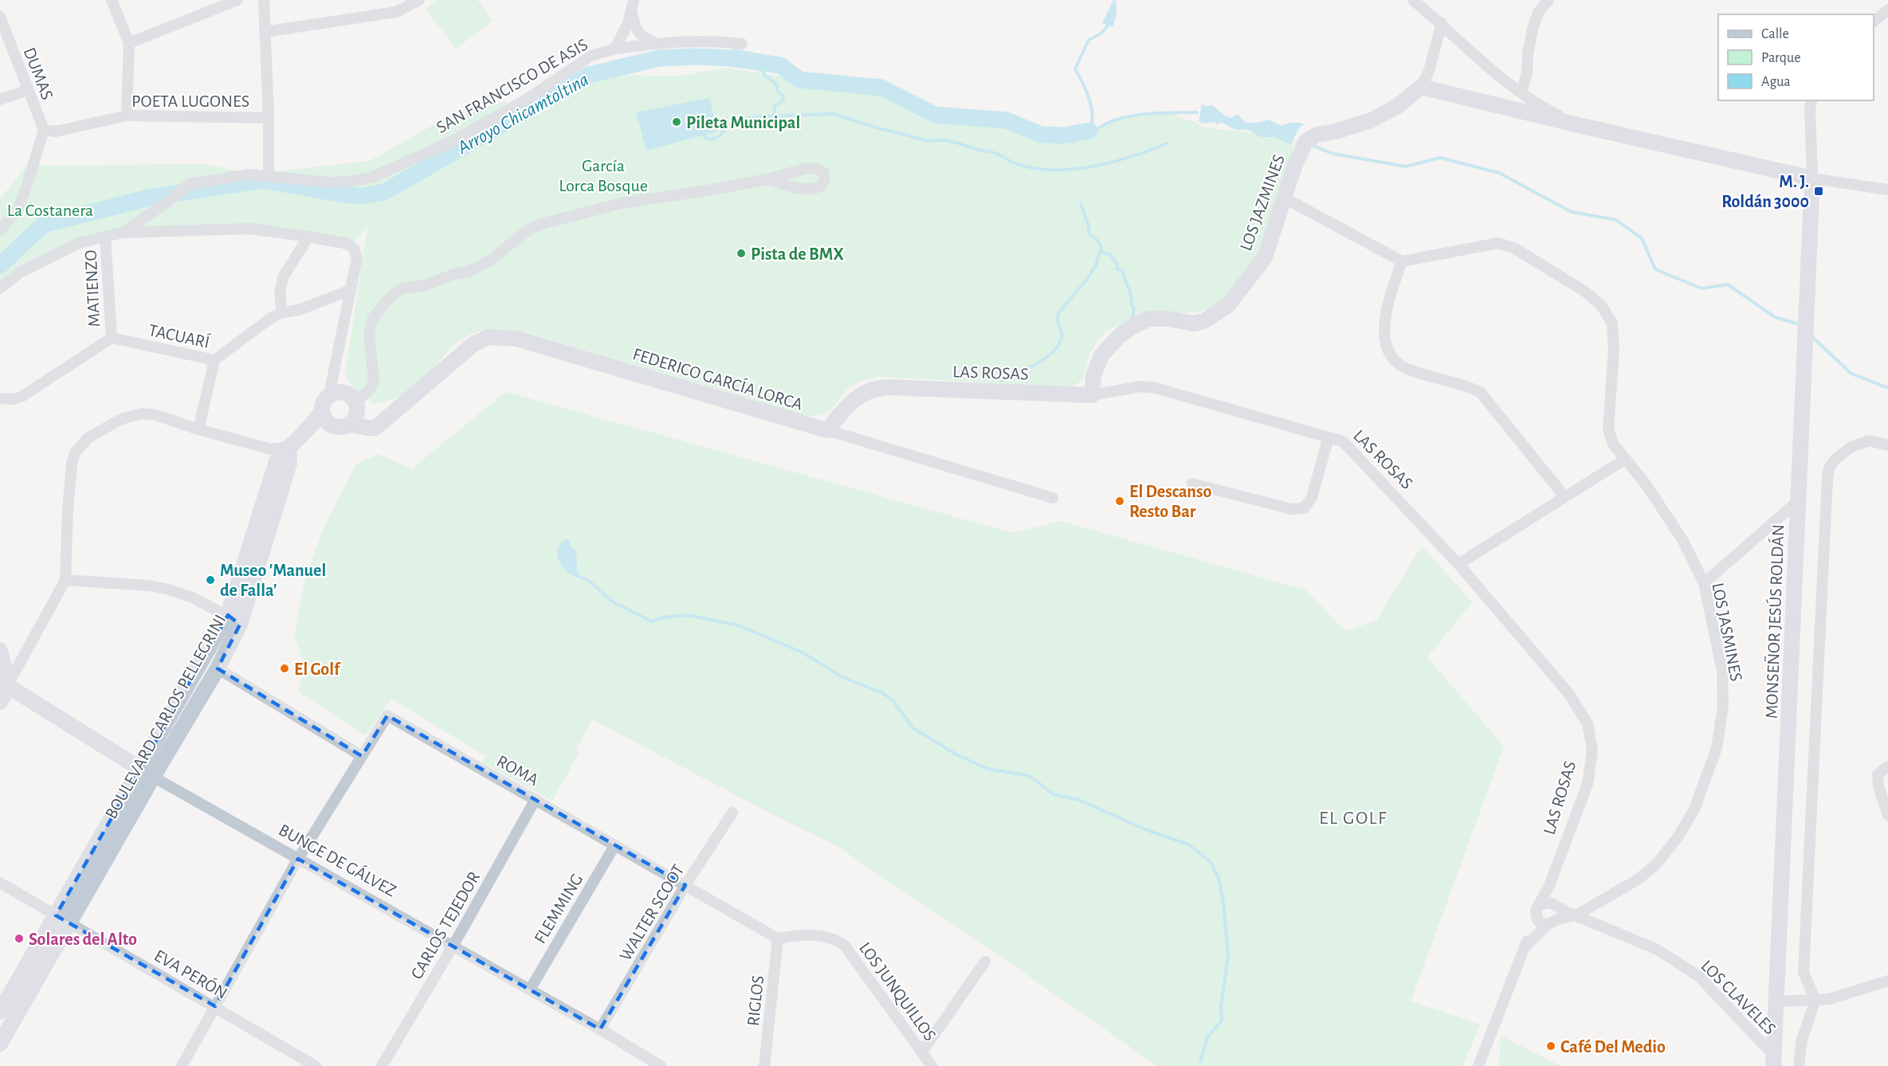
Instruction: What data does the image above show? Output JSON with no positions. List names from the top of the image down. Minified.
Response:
{"streets":{"street":["DUMAS","SAN FRANCISCO DE ASIS","POETA LUGONES","LOS JAZMINES","MATIENZO","TACUARÍ","LAS ROSAS","FEDERICO GARCÍA LORCA","MONSEÑOR JESÚS ROLDÁN","LOS JASMINES","BOULEVARD CARLOS PELLEGRINI","ROMA","BUNGE DE GÁLVEZ","FLEMMING","WALTER SCOOT","CARLOS TEJEDOR","EVA PERÓN","LOS JUNQUILLOS","LOS CLAVELES","RIGLOS"]},"crossings":[["DUMAS","POETA LUGONES"],["LOS JAZMINES","LAS ROSAS"],["MATIENZO","TACUARÍ"],["LAS ROSAS","FEDERICO GARCÍA LORCA"],["LAS ROSAS","LOS JASMINES"],["LAS ROSAS","LOS CLAVELES"],["FEDERICO GARCÍA LORCA","BOULEVARD CARLOS PELLEGRINI"],["MONSEÑOR JESÚS ROLDÁN","LOS CLAVELES"],["LOS JASMINES","LOS CLAVELES"],["BOULEVARD CARLOS PELLEGRINI","BUNGE DE GÁLVEZ"],["BOULEVARD CARLOS PELLEGRINI","EVA PERÓN"],["ROMA","BUNGE DE GÁLVEZ"],["ROMA","FLEMMING"],["ROMA","WALTER SCOOT"],["ROMA","CARLOS TEJEDOR"],["ROMA","EVA PERÓN"],["ROMA","LOS JUNQUILLOS"],["ROMA","RIGLOS"],["BUNGE DE GÁLVEZ","FLEMMING"],["BUNGE DE GÁLVEZ","WALTER SCOOT"],["BUNGE DE GÁLVEZ","CARLOS TEJEDOR"],["LOS JUNQUILLOS","RIGLOS"]],"districts":["EL GOLF"],"water":["Arroyo Chicamtoltina"],"parks":["García Lorca Bosque","La Costanera"],"places":{"other":["Pileta Municipal","Pista de BMX","El Descanso Resto Bar","Museo 'Manuel de Falla'","El Golf","Solares del Alto","Café Del Medio"],"transit":["M. J. Roldán 3000"]},"legend":["Calle","Parque","Agua"]}
